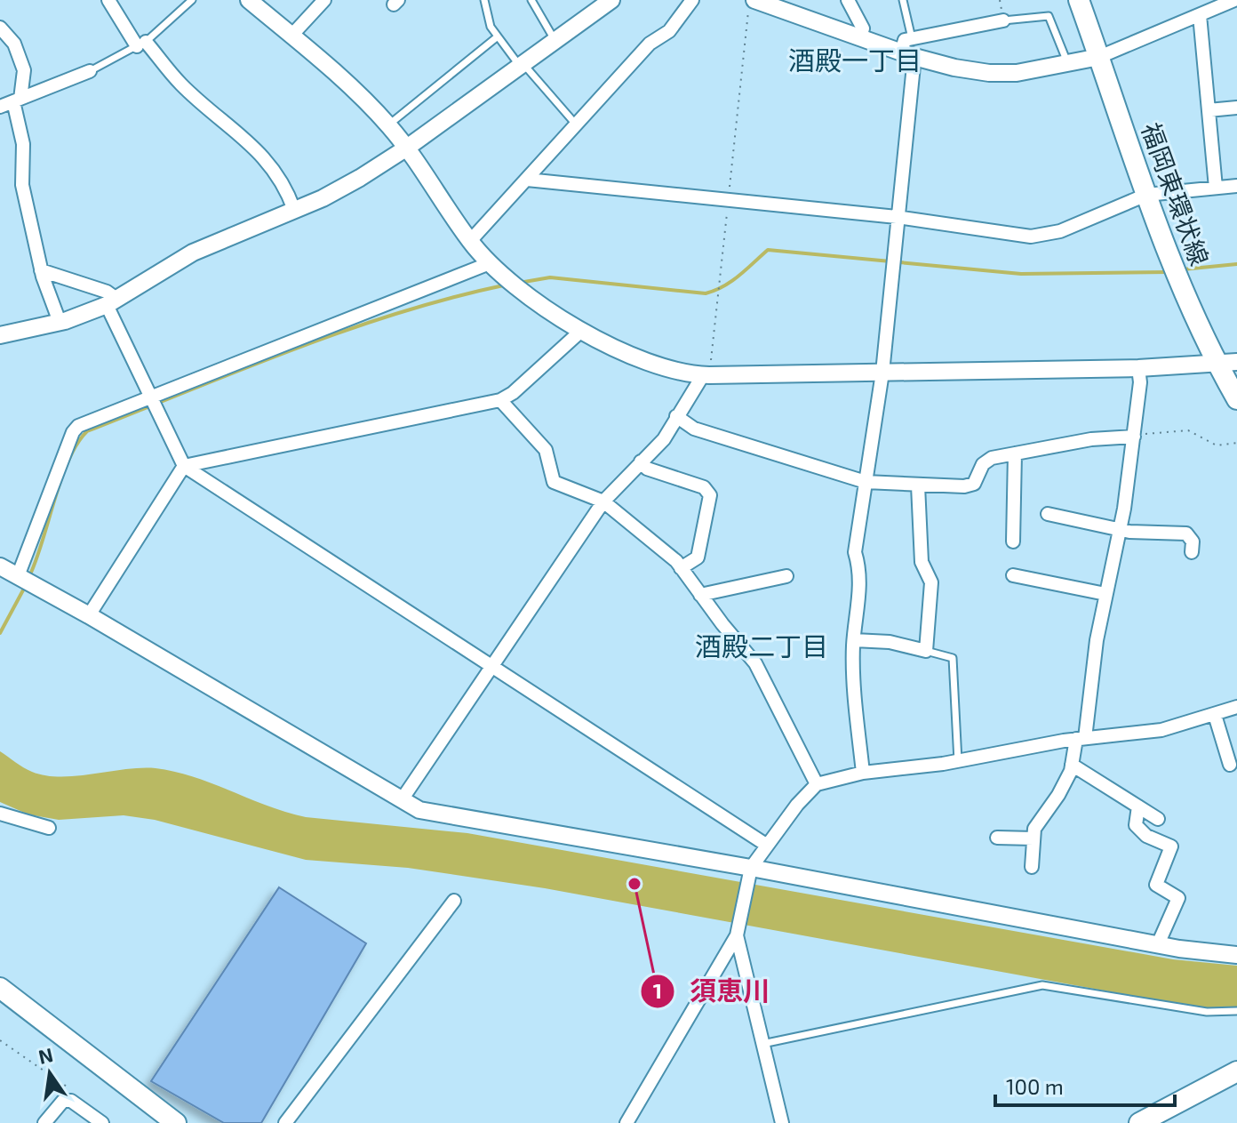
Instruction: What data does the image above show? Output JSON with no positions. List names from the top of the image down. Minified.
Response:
{"streets":{"main road":["福岡東環状線"]},"districts":["酒殿一丁目","酒殿二丁目"],"places":["須恵川"],"scale_bar":"100 m","north":"top"}
